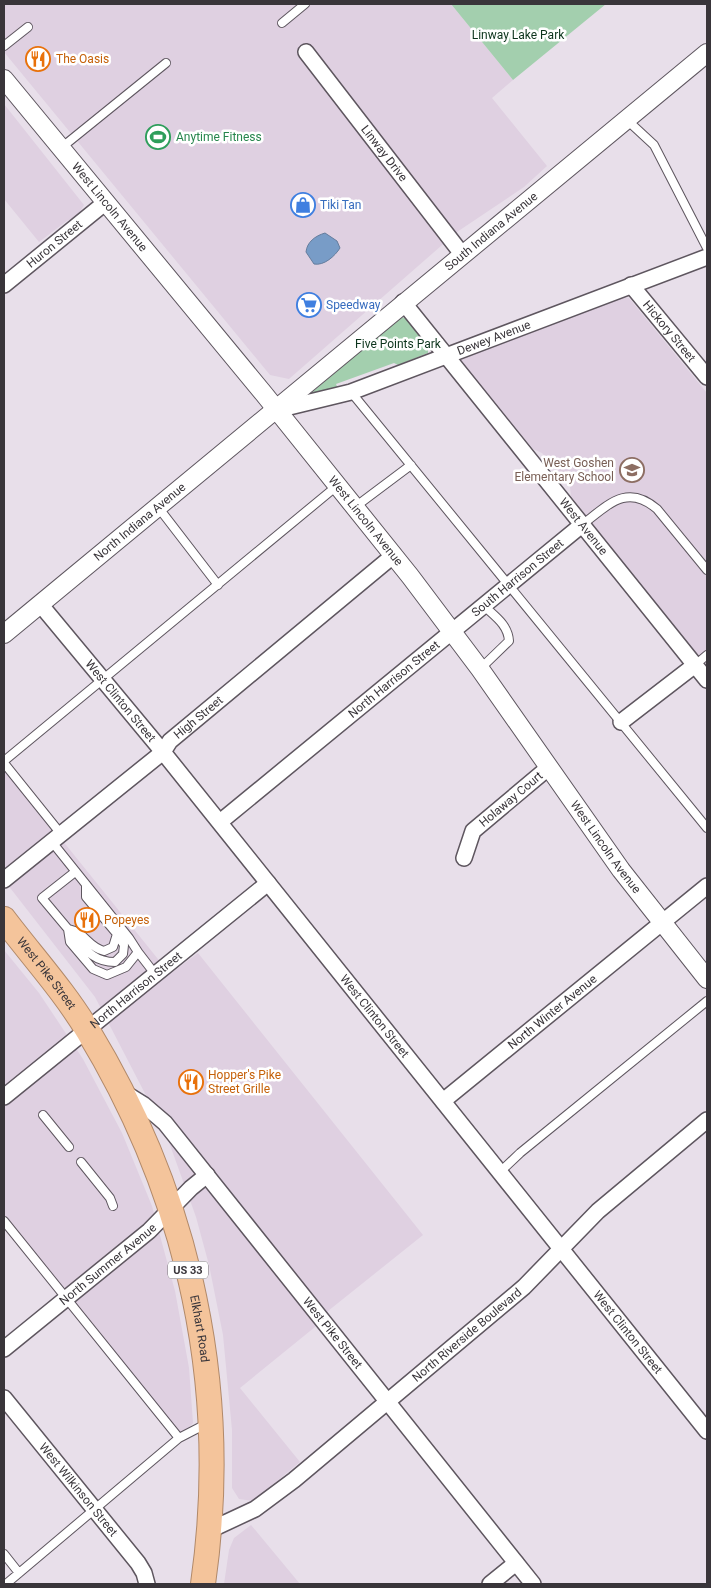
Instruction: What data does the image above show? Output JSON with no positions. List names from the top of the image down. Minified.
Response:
{"streets":{"highway":["West Pike Street","US 33","Elkhart Road"],"street":["Linway Drive","West Lincoln Avenue","South Indiana Avenue","Huron Street","Hickory Street","Dewey Avenue","North Indiana Avenue","West Avenue","South Harrison Street","North Harrison Street","West Clinton Street","High Street","Holaway Court","North Winter Avenue","North Summer Avenue","North Riverside Boulevard","West Wilkinson Street"]},"crossings":[["Linway Drive","South Indiana Avenue"],["West Lincoln Avenue","South Indiana Avenue"],["West Lincoln Avenue","Huron Street"],["West Lincoln Avenue","Dewey Avenue"],["West Lincoln Avenue","North Indiana Avenue"],["West Lincoln Avenue","South Harrison Street"],["West Lincoln Avenue","North Harrison Street"],["West Lincoln Avenue","High Street"],["West Lincoln Avenue","Holaway Court"],["West Lincoln Avenue","North Winter Avenue"],["South Indiana Avenue","Dewey Avenue"],["South Indiana Avenue","North Indiana Avenue"],["South Indiana Avenue","West Avenue"],["Hickory Street","Dewey Avenue"],["Dewey Avenue","North Indiana Avenue"],["Dewey Avenue","West Avenue"],["North Indiana Avenue","West Clinton Street"],["West Avenue","South Harrison Street"],["South Harrison Street","North Harrison Street"],["North Harrison Street","West Clinton Street"],["North Harrison Street","West Pike Street"],["North Harrison Street","Elkhart Road"],["West Clinton Street","High Street"],["West Clinton Street","North Winter Avenue"],["West Clinton Street","North Riverside Boulevard"],["West Pike Street","North Summer Avenue"],["West Pike Street","Elkhart Road"],["West Pike Street","North Riverside Boulevard"],["North Summer Avenue","Elkhart Road"],["US 33","Elkhart Road"],["US 33","North Riverside Boulevard"],["Elkhart Road","North Riverside Boulevard"]],"parks":["Linway Lake Park","Five Points Park"],"places":{"restaurant":["The Oasis","Popeyes","Hopper's Pike Street Grille"],"sports":["Anytime Fitness"],"shop":["Tiki Tan"],"supermarket":["Speedway"],"school or university":["West Goshen Elementary School"]}}
